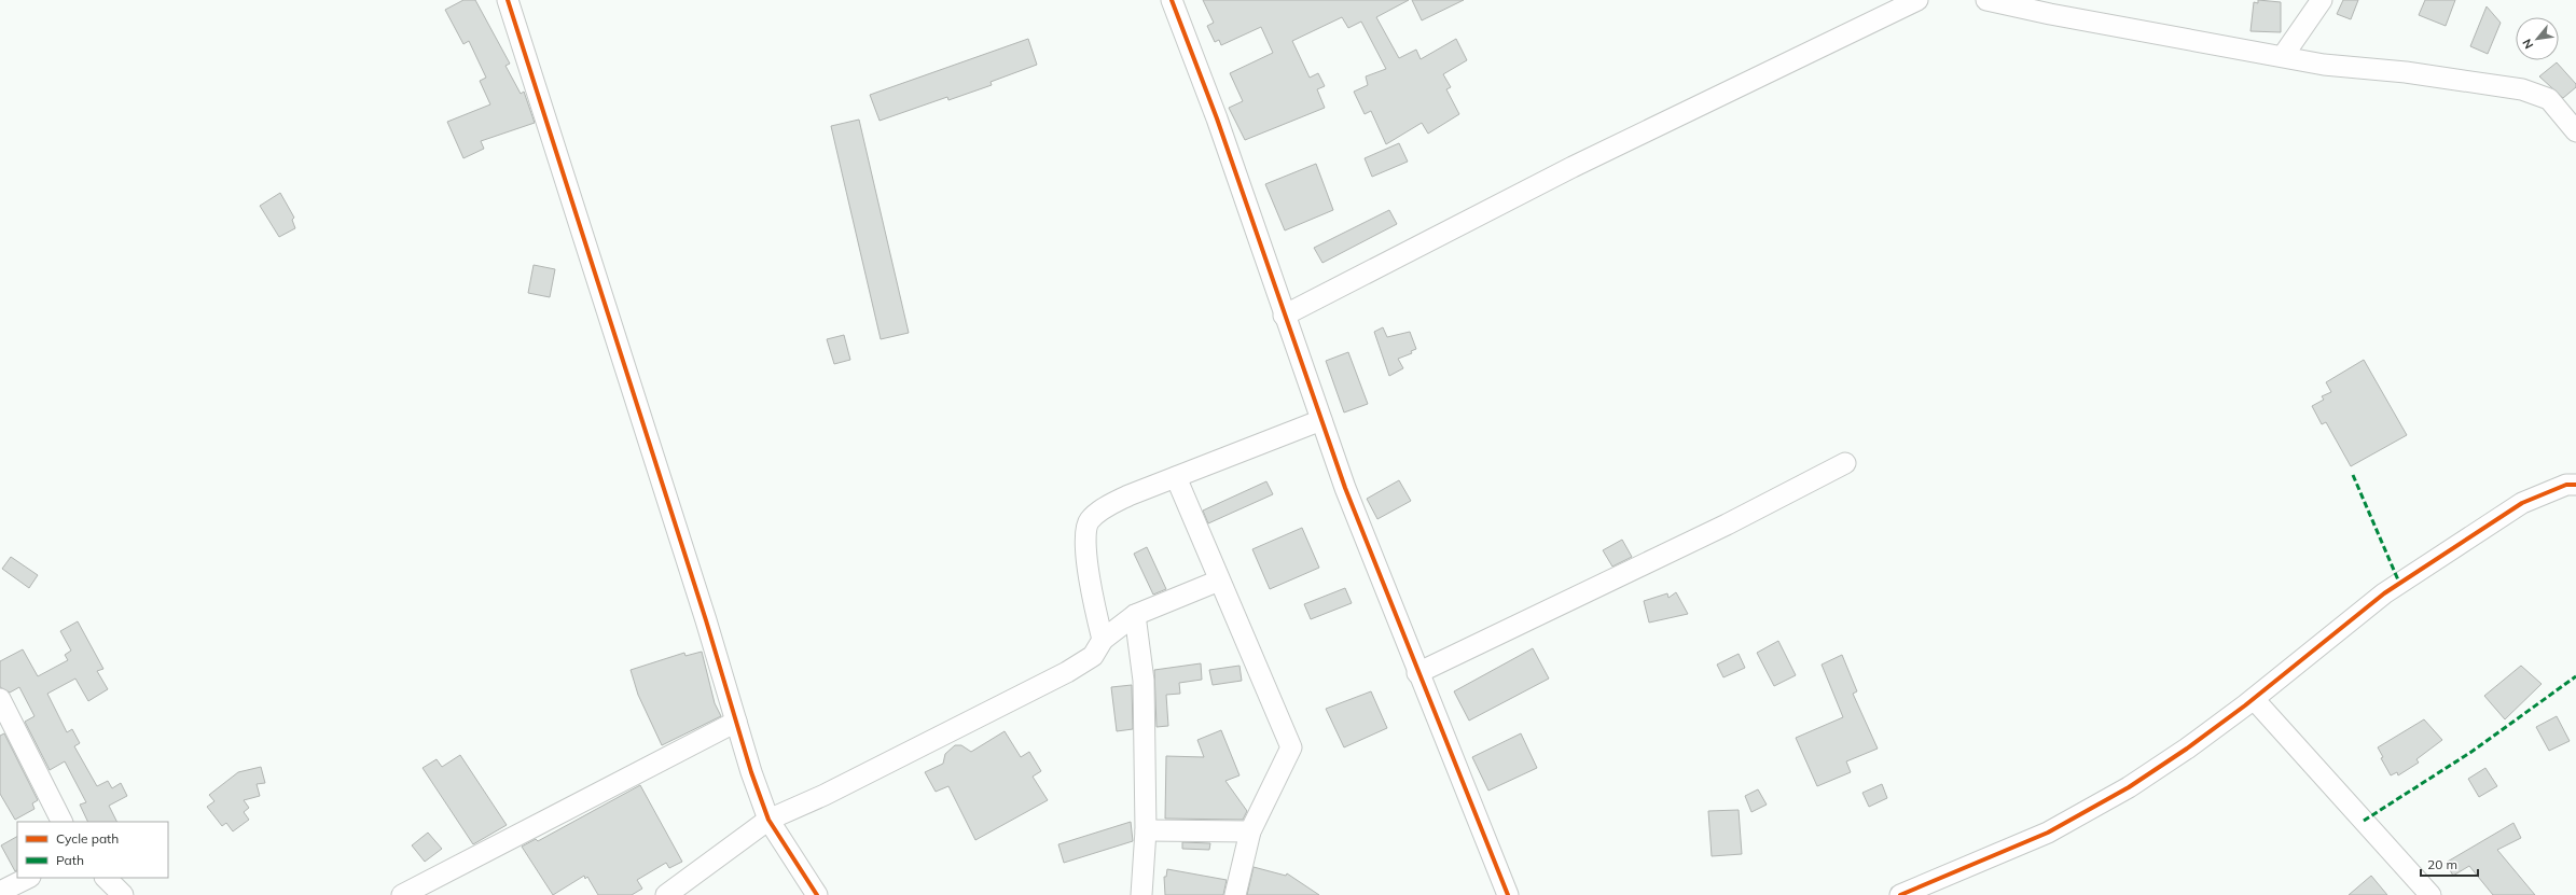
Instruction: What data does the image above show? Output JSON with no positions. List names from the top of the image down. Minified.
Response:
{"legend":["Cycle path","Path"],"scale_bar":"20 m","north":"bottom left"}
